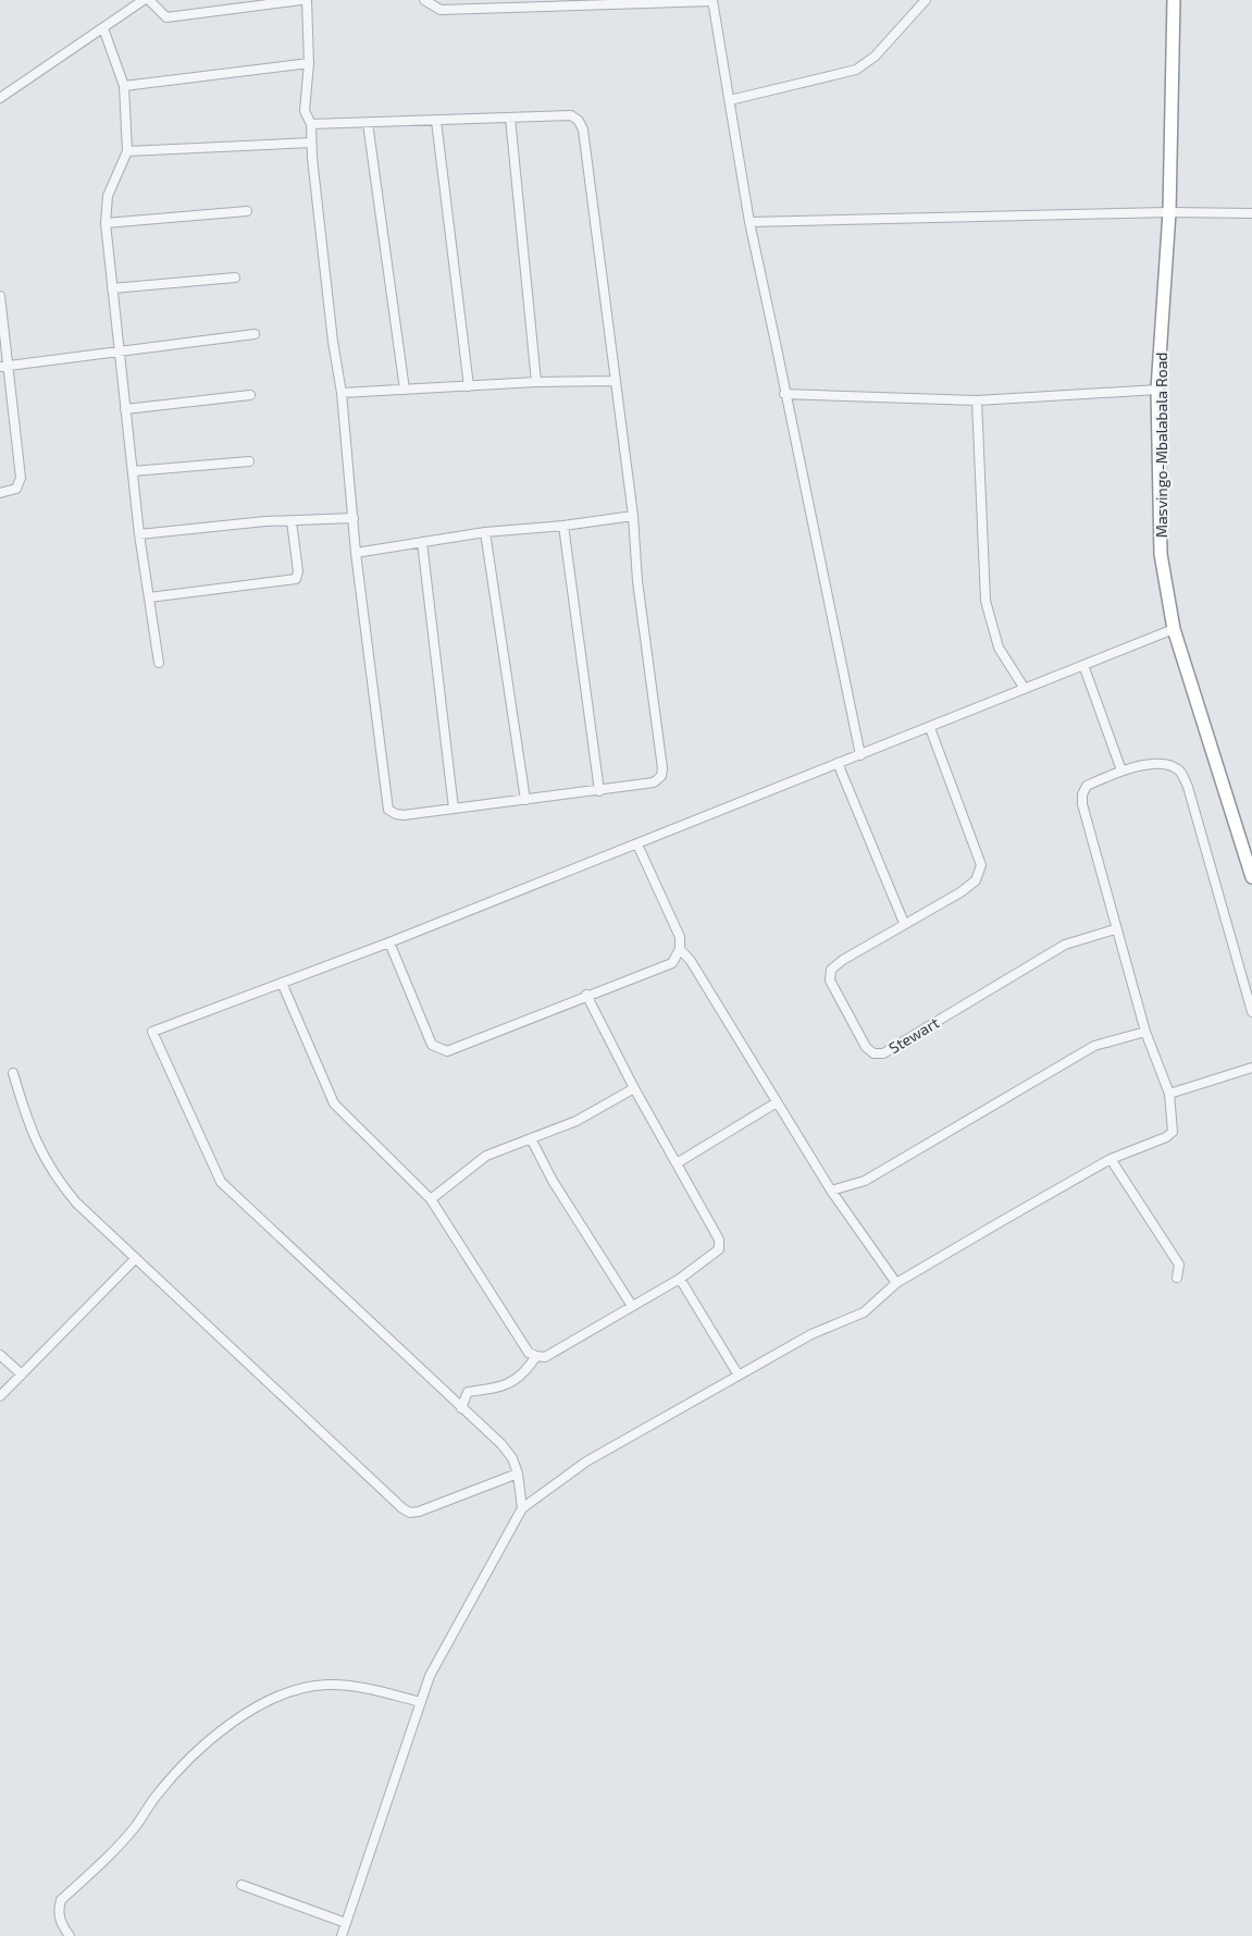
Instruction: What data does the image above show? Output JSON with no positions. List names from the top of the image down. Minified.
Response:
{"streets":{"highway":["Masvingo-Mbalabala Road"],"street":["Stewart"]}}
